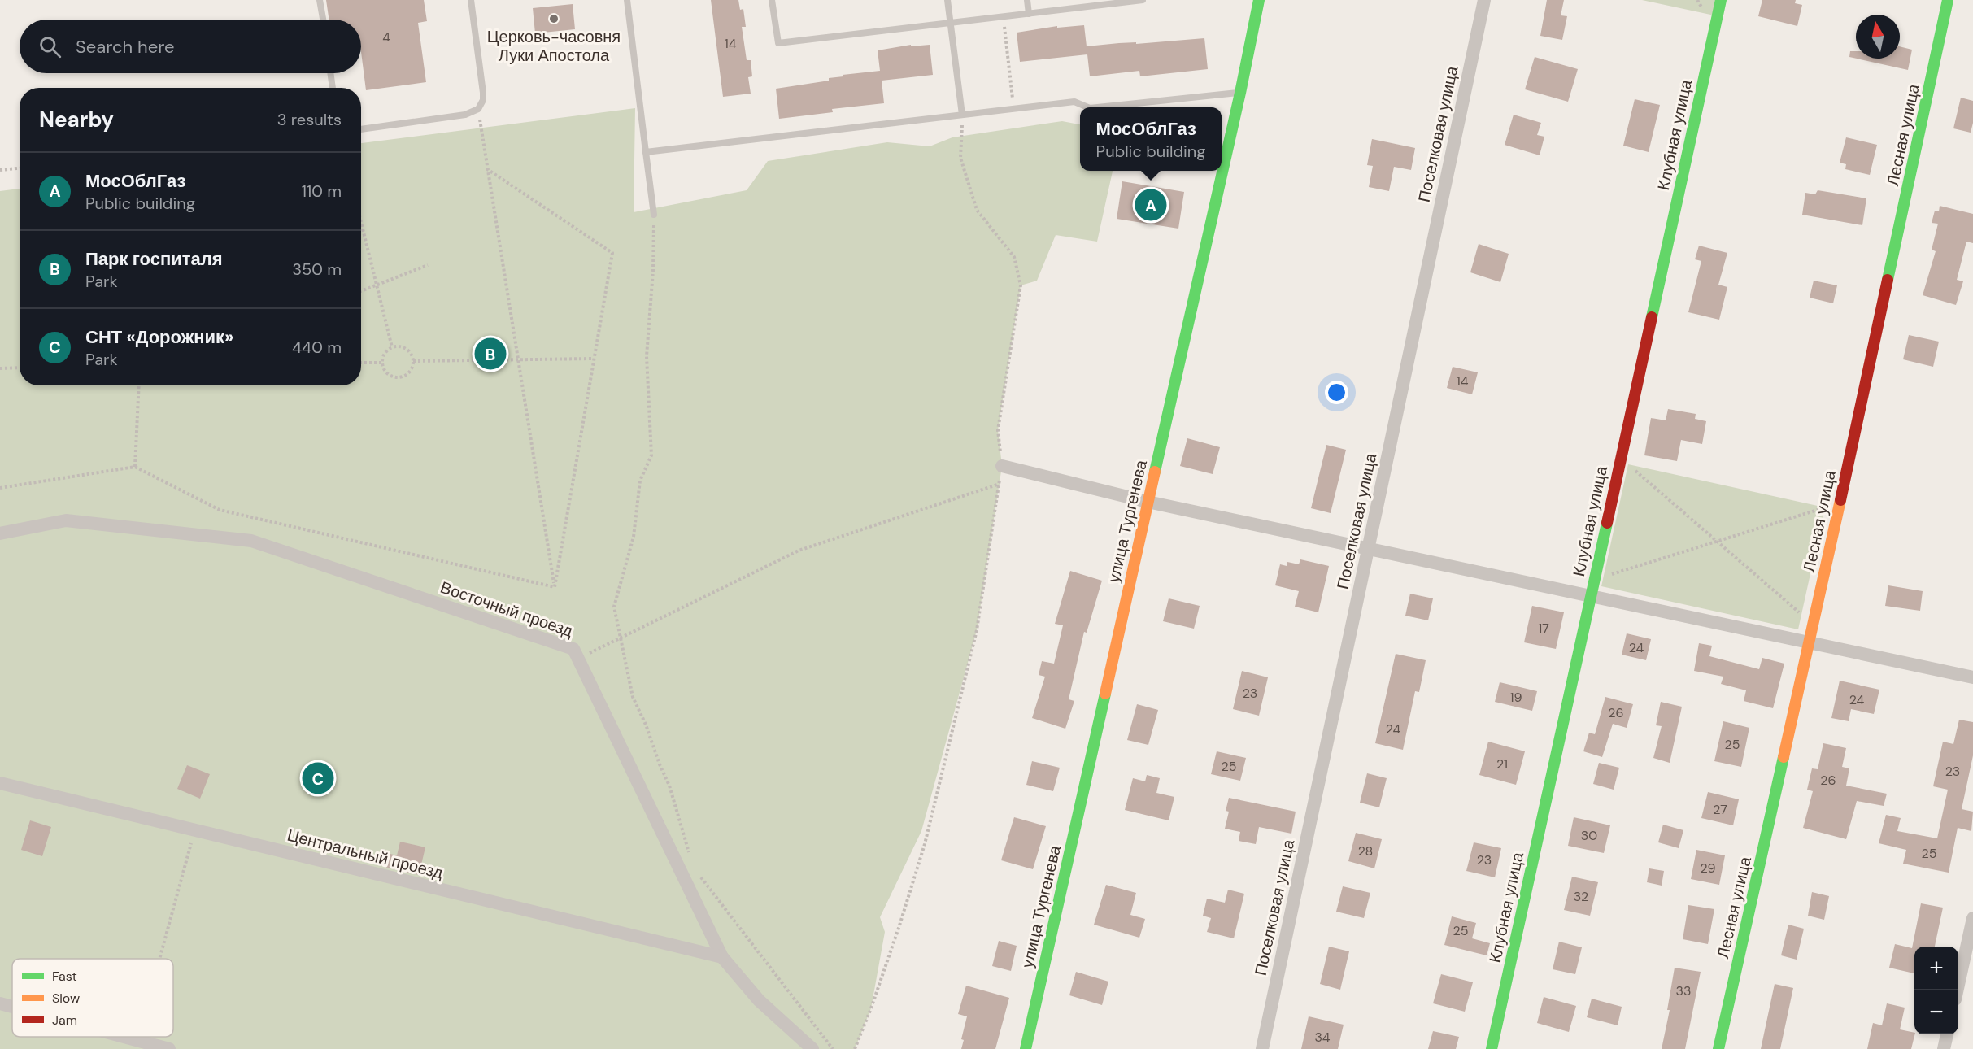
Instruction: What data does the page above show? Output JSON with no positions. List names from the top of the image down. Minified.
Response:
{"streets":{"street":["Поселковая улица","Клубная улица","Лесная улица","улица Тургенева","Восточный проезд","Центральный проезд"]},"crossings":[["Восточный проезд","Центральный проезд"]],"places":["Церковь-часовня Луки Апостола"],"house_numbers":["4","14","14","17","24","23","19","24","26","24","25","21","25","23","26","27","30","28","25","23","29","32","25","33","34"],"legend":["Fast","Slow","Jam"],"north":"top","page":{"search":"Search here","heading":["Nearby","3 results"],"popup":["МосОблГаз","Public building"],"list":[{"mark":"A","name":"МосОблГаз","note":"Public building","value":"110 m"},{"mark":"B","name":"Парк госпиталя","note":"Park","value":"350 m"},{"mark":"C","name":"СНТ «Дорожник»","note":"Park","value":"440 m"}],"pins":["A","B","C"],"map_buttons":["+","−"]}}
